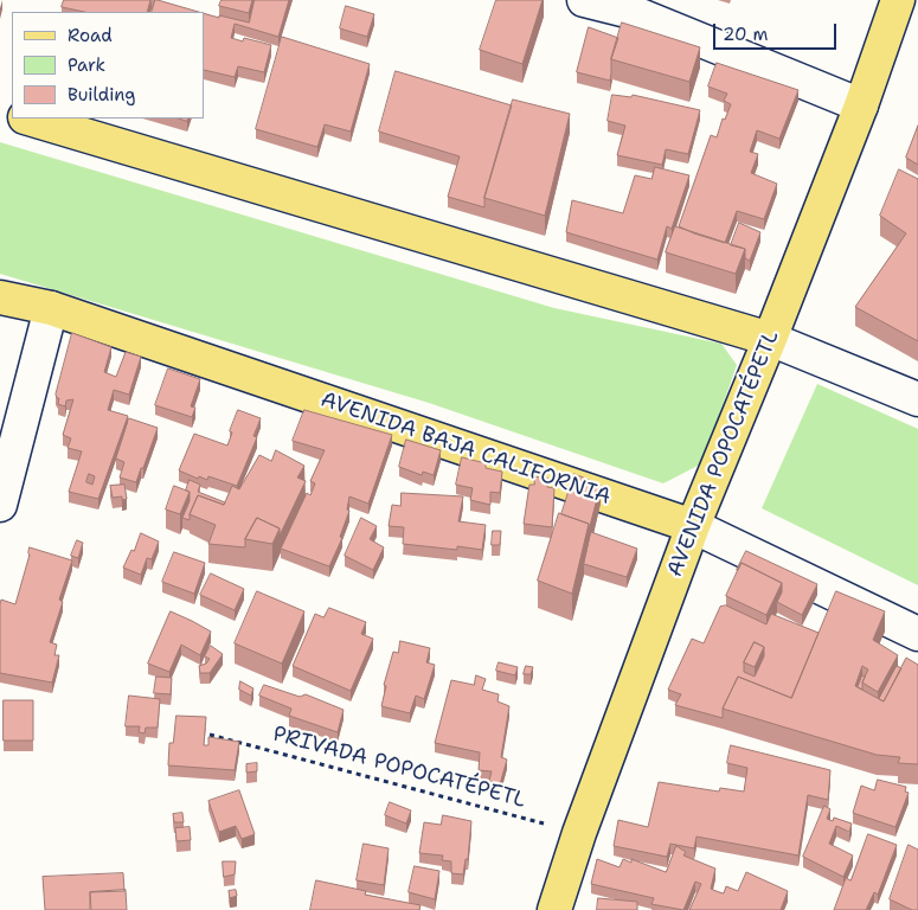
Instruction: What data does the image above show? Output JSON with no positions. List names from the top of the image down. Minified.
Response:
{"streets":{"main road":["AVENIDA BAJA CALIFORNIA","AVENIDA POPOCATÉPETL"],"path":["PRIVADA POPOCATÉPETL"]},"crossings":[["AVENIDA BAJA CALIFORNIA","AVENIDA POPOCATÉPETL"],["AVENIDA POPOCATÉPETL","PRIVADA POPOCATÉPETL"]],"legend":["Road","Park","Building"],"scale_bar":"20 m"}
